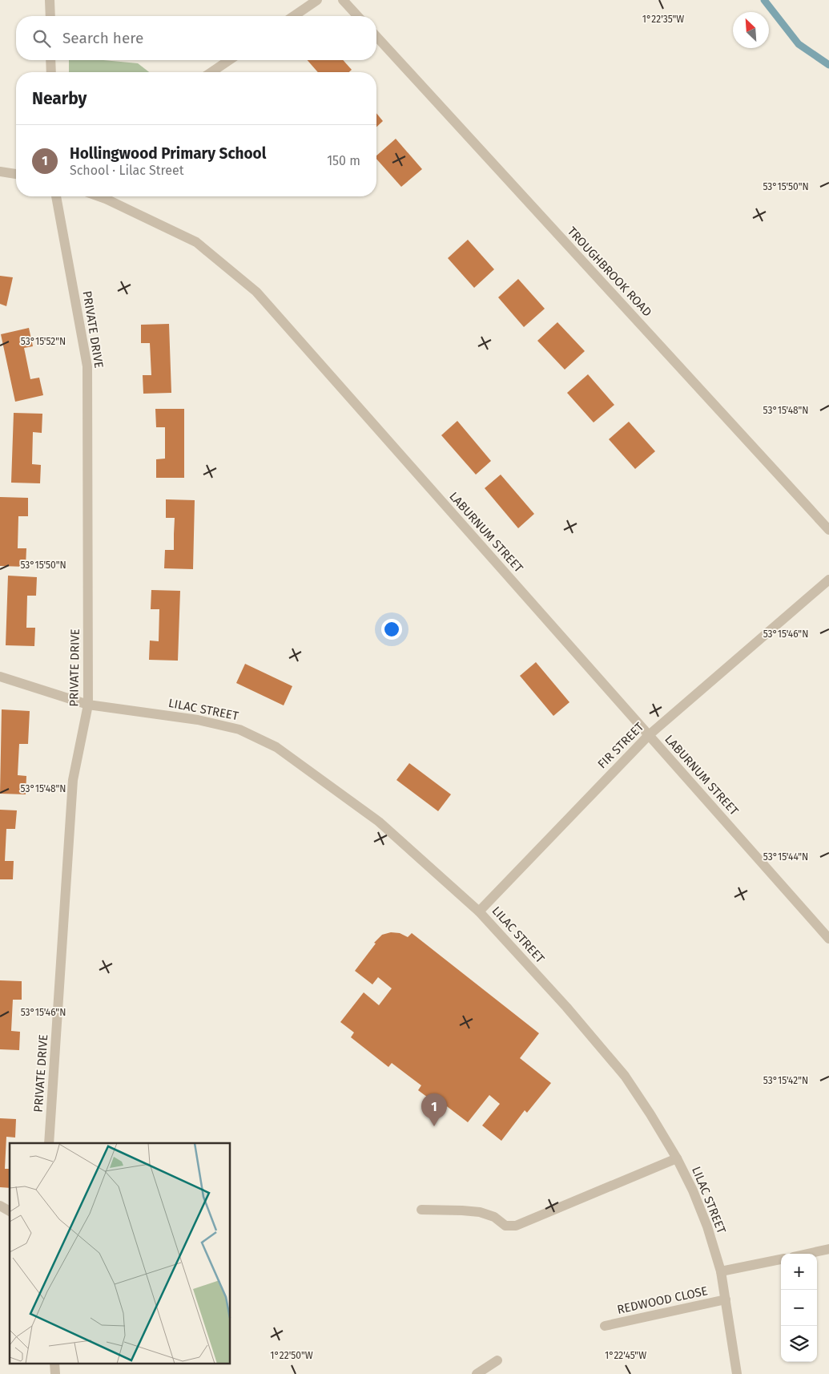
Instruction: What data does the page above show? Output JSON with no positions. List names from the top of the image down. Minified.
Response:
{"streets":{"street":["TROUGHBROOK ROAD","PRIVATE DRIVE","LABURNUM STREET","LILAC STREET","FIR STREET","REDWOOD CLOSE"]},"crossings":[["PRIVATE DRIVE","LILAC STREET"],["LABURNUM STREET","FIR STREET"],["LILAC STREET","FIR STREET"],["LILAC STREET","REDWOOD CLOSE"]],"north":"top left","page":{"search":"Search here","heading":"Nearby","list":[{"mark":"1","name":"Hollingwood Primary School","note":"School · Lilac Street","value":"150 m"}],"pins":"1","map_buttons":["+","−"]},"coordinates":["1°22'35\"W","53°15'50\"N","53°15'52\"N","53°15'48\"N","53°15'46\"N","53°15'44\"N","53°15'42\"N","1°22'50\"W","1°22'45\"W"]}
